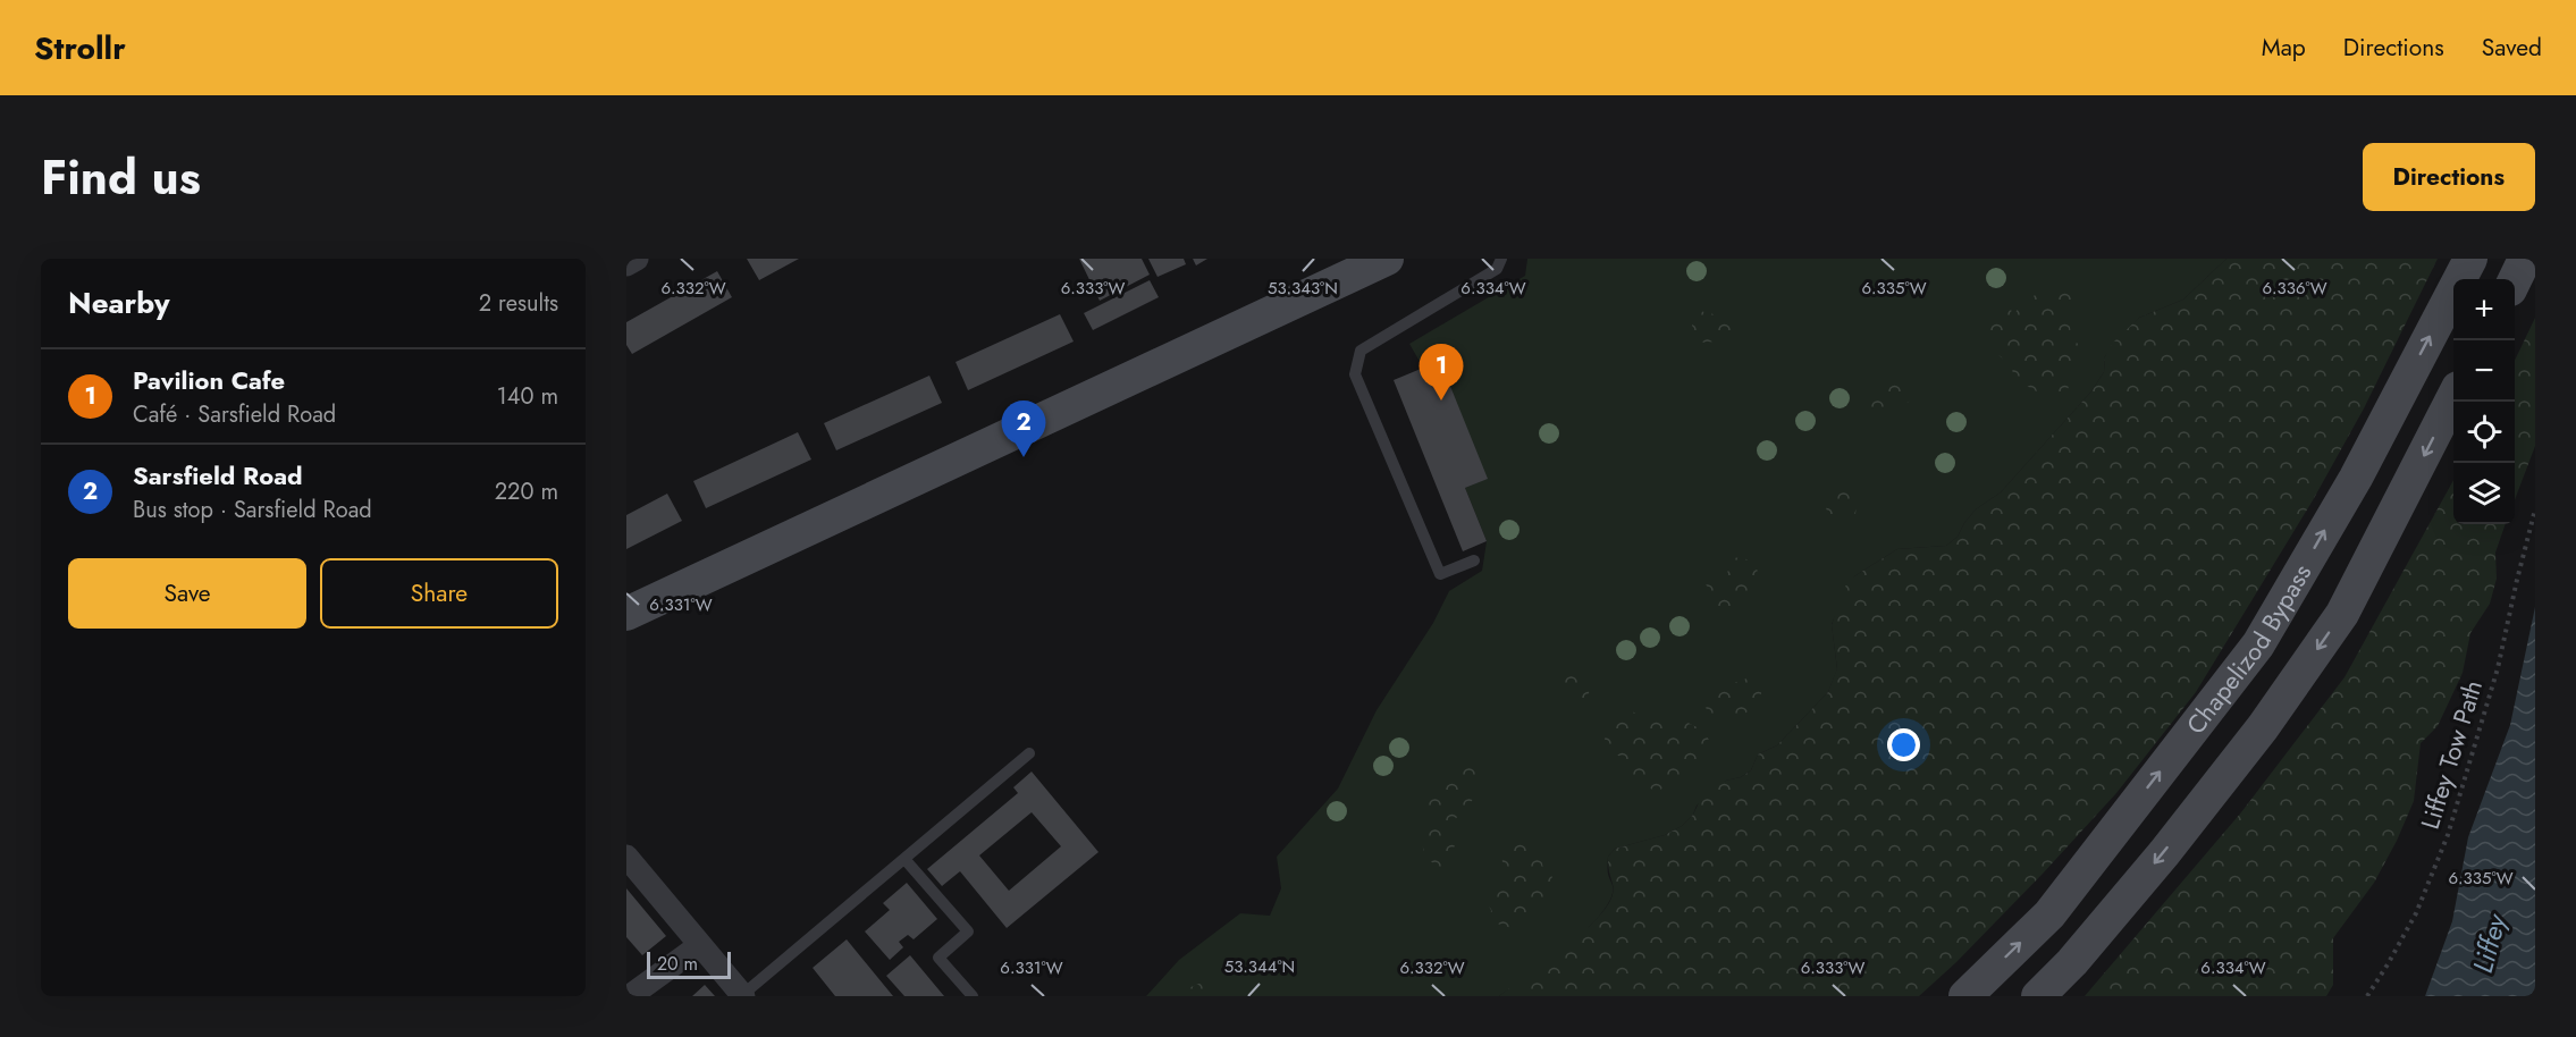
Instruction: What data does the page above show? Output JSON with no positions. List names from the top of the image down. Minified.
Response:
{"streets":{"main road":["Chapelizod Bypass"],"path":["Liffey Tow Path"]},"water":["Liffey"],"scale_bar":"20 m","page":{"header":"Strollr","nav":["Map","Directions","Saved"],"title":"Find us","buttons":["Directions",["Save","Share"]],"heading":["Nearby","2 results"],"map_buttons":["+","−"],"pins":["1","2"],"list":[{"mark":"1","name":"Pavilion Cafe","note":"Café · Sarsfield Road","value":"140 m"},{"mark":"2","name":"Sarsfield Road","note":"Bus stop · Sarsfield Road","value":"220 m"}],"scale":"20 m"},"coordinates":["6.332°W","6.334°W","6.333°W","6.335°W","6.336°W","53.343°N","6.331°W","53.344°N"]}
